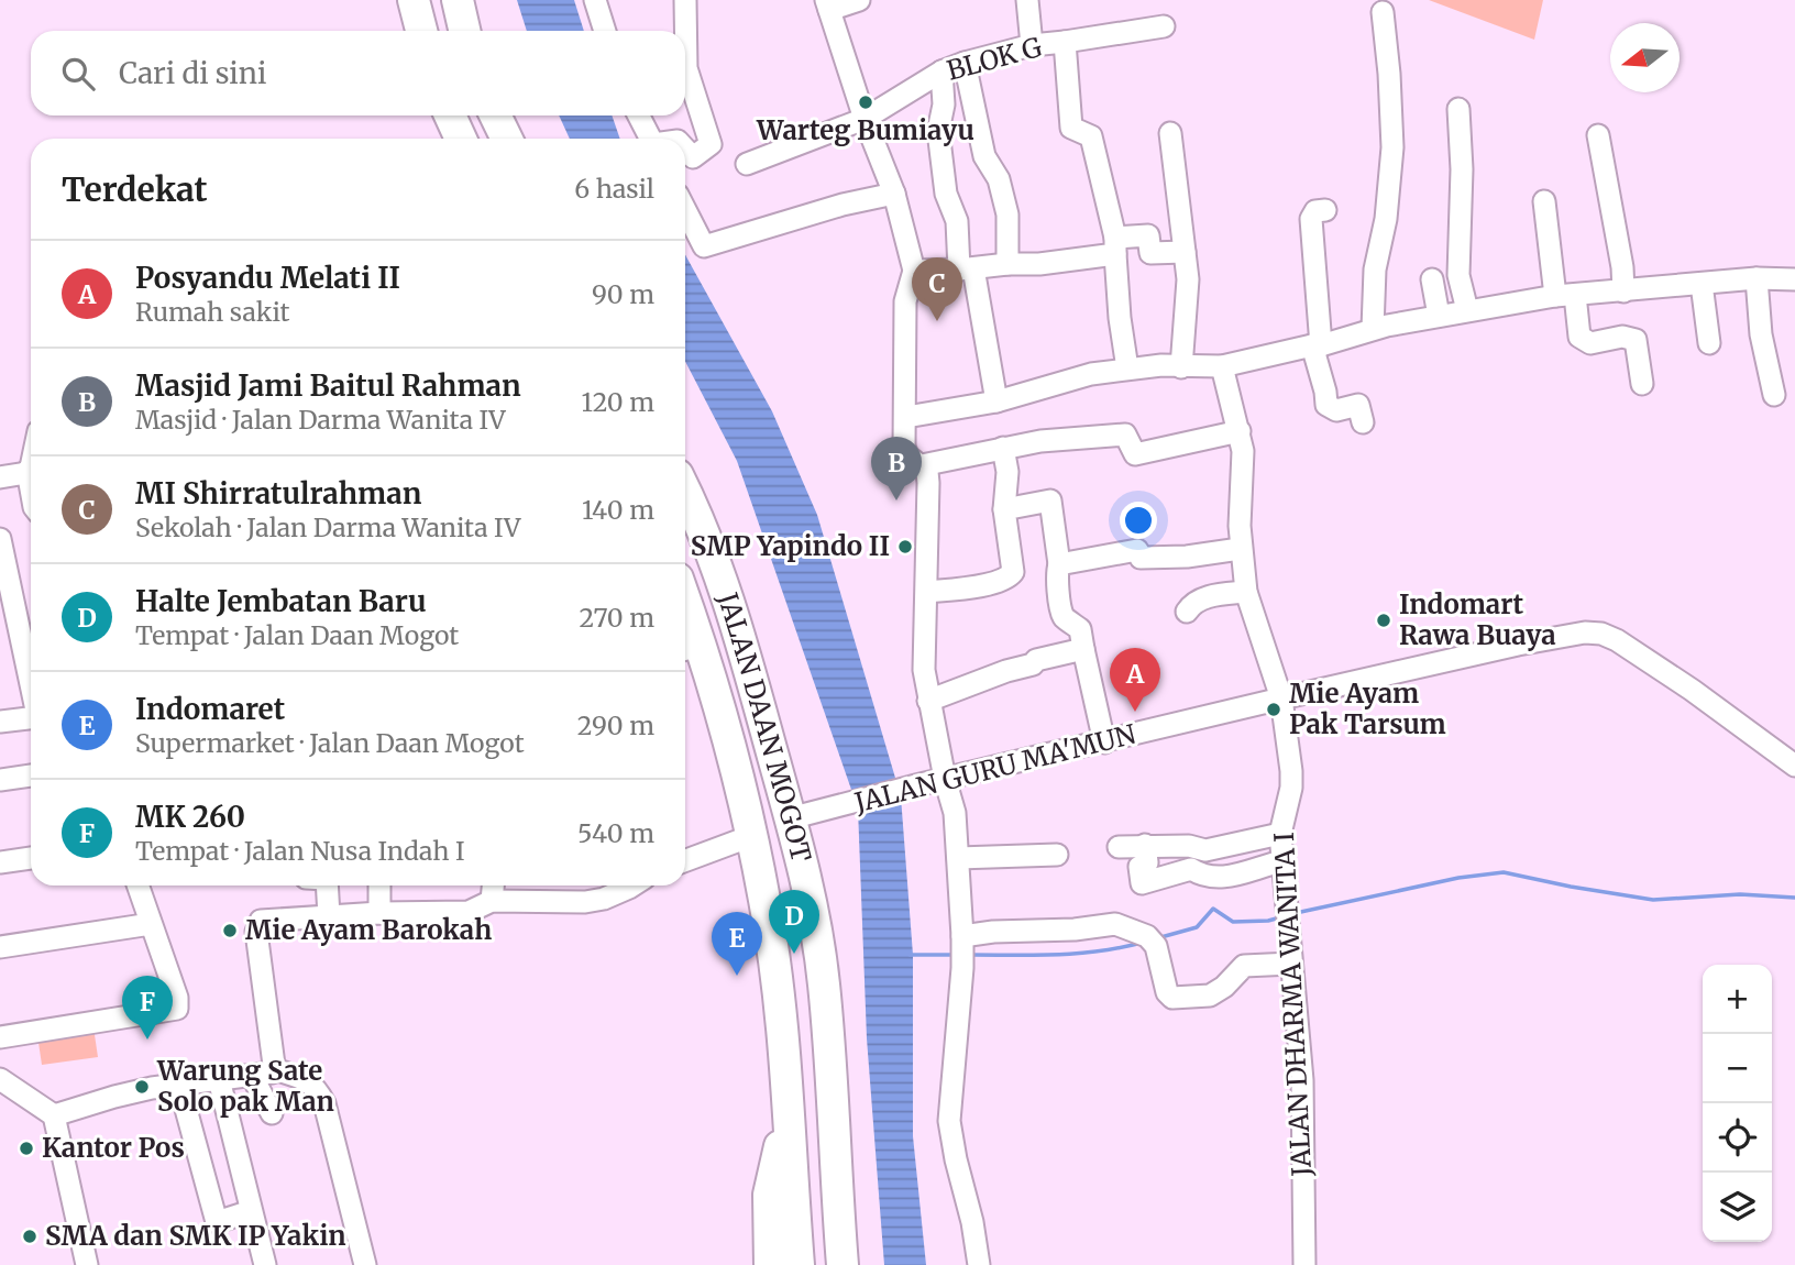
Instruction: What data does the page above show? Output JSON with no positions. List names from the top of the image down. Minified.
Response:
{"streets":{"highway":["JALAN DAAN MOGOT"],"street":["BLOK G","JALAN GURU MA'MUN","JALAN DHARMA WANITA I"]},"crossings":[["JALAN DAAN MOGOT","JALAN GURU MA'MUN"],["JALAN GURU MA'MUN","JALAN DHARMA WANITA I"]],"places":["Warteg Bumiayu","SMP Yapindo II","Indomart Rawa Buaya","Mie Ayam Pak Tarsum","Mie Ayam Barokah","Warung Sate Solo pak Man","Kantor Pos","SMA dan SMK IP Yakin"],"north":"left","page":{"search":"Cari di sini","heading":["Terdekat","6 hasil"],"list":[{"mark":"A","name":"Posyandu Melati II","note":"Rumah sakit","value":"90 m"},{"mark":"B","name":"Masjid Jami Baitul Rahman","note":"Masjid · Jalan Darma Wanita IV","value":"120 m"},{"mark":"C","name":"MI Shirratulrahman","note":"Sekolah · Jalan Darma Wanita IV","value":"140 m"},{"mark":"D","name":"Halte Jembatan Baru","note":"Tempat · Jalan Daan Mogot","value":"270 m"},{"mark":"E","name":"Indomaret","note":"Supermarket · Jalan Daan Mogot","value":"290 m"},{"mark":"F","name":"MK 260","note":"Tempat · Jalan Nusa Indah I","value":"540 m"}],"pins":["C","B","A","D","E","F"],"map_buttons":["+","−"]}}
